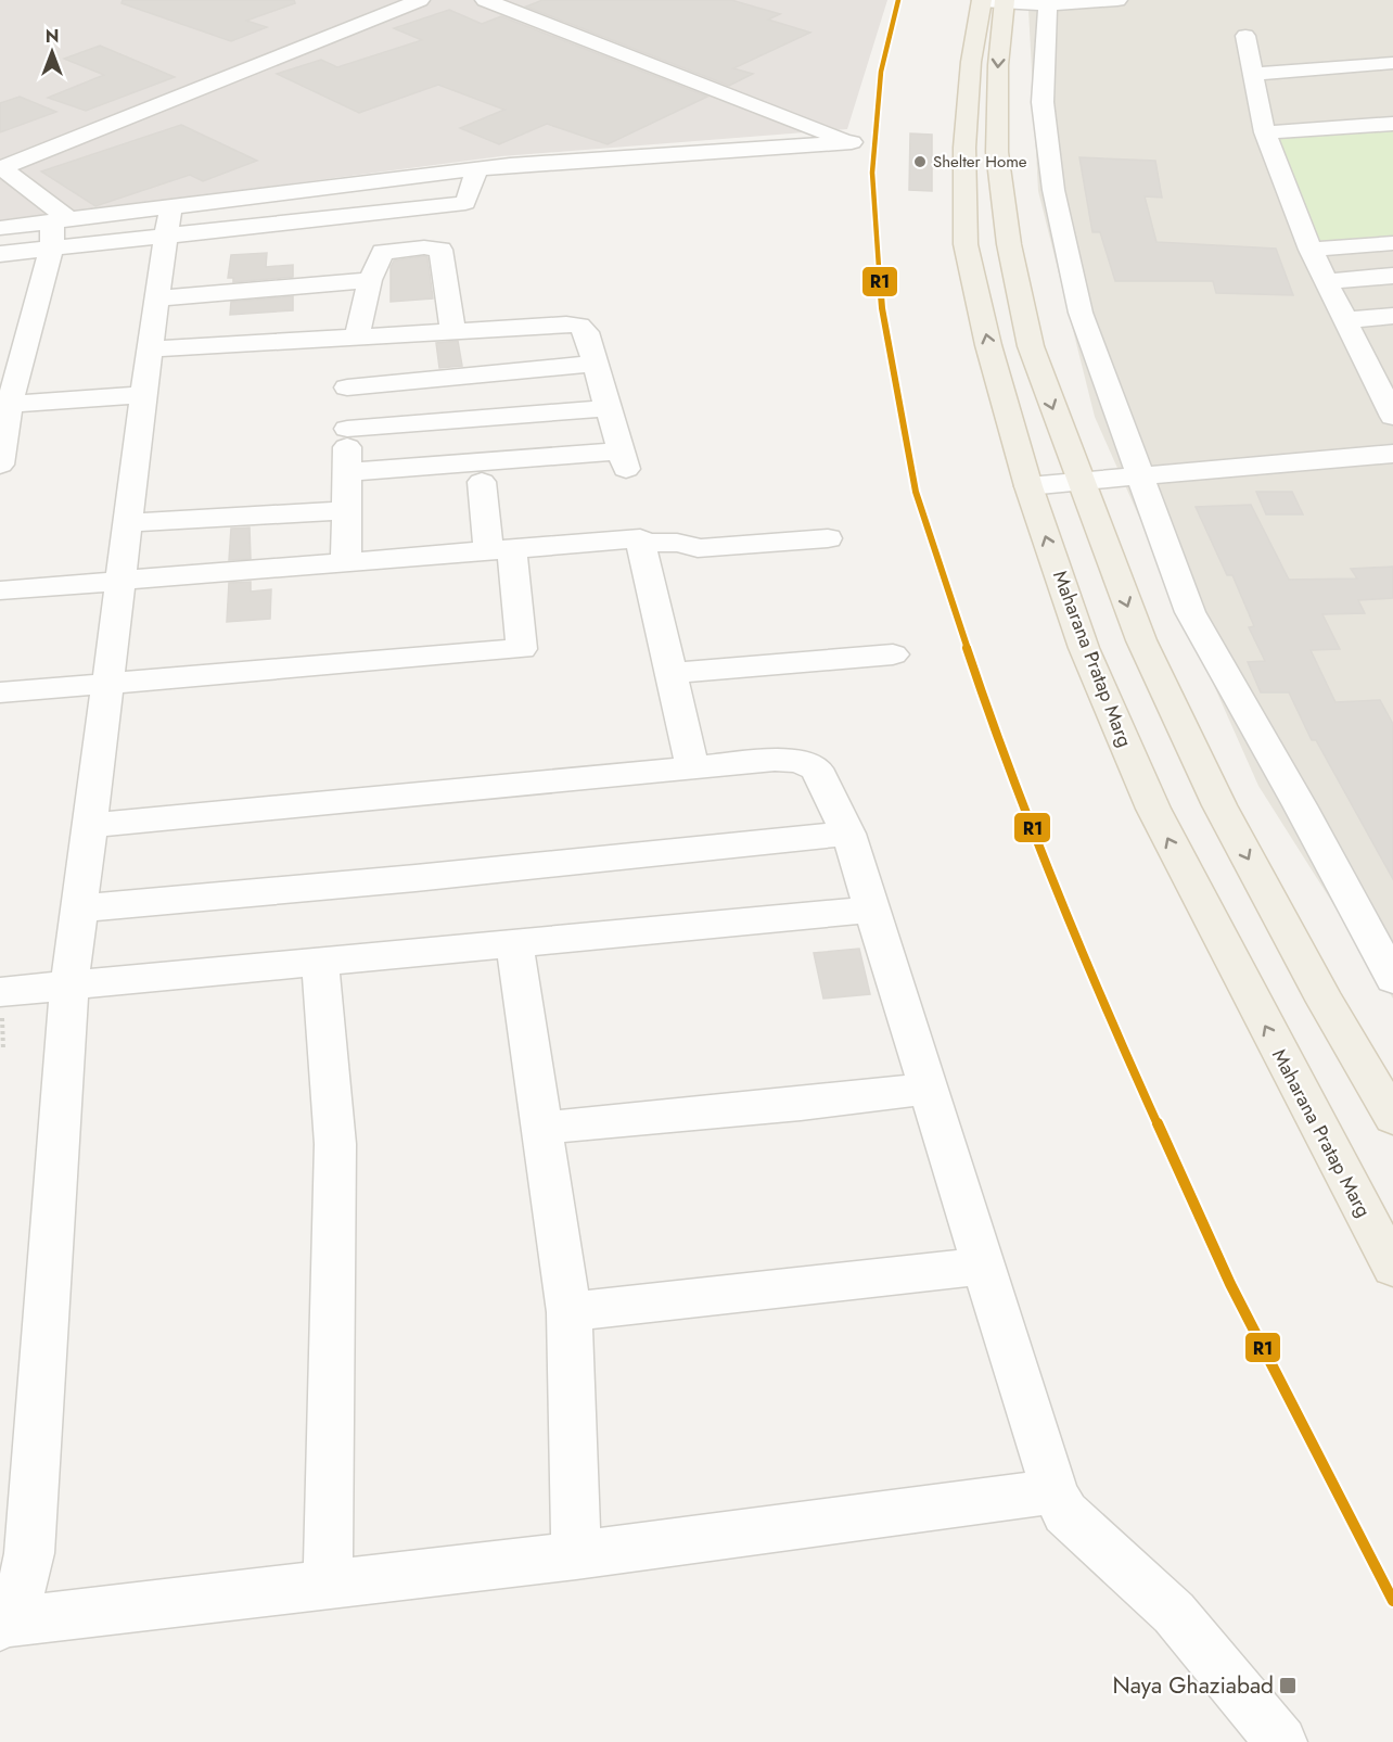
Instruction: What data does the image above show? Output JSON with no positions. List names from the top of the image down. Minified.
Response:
{"streets":{"main road":["Maharana Pratap Marg"]},"places":{"other":["Shelter Home"],"transit":["Naya Ghaziabad"]},"lines":["transit line R1"],"north":"top"}
